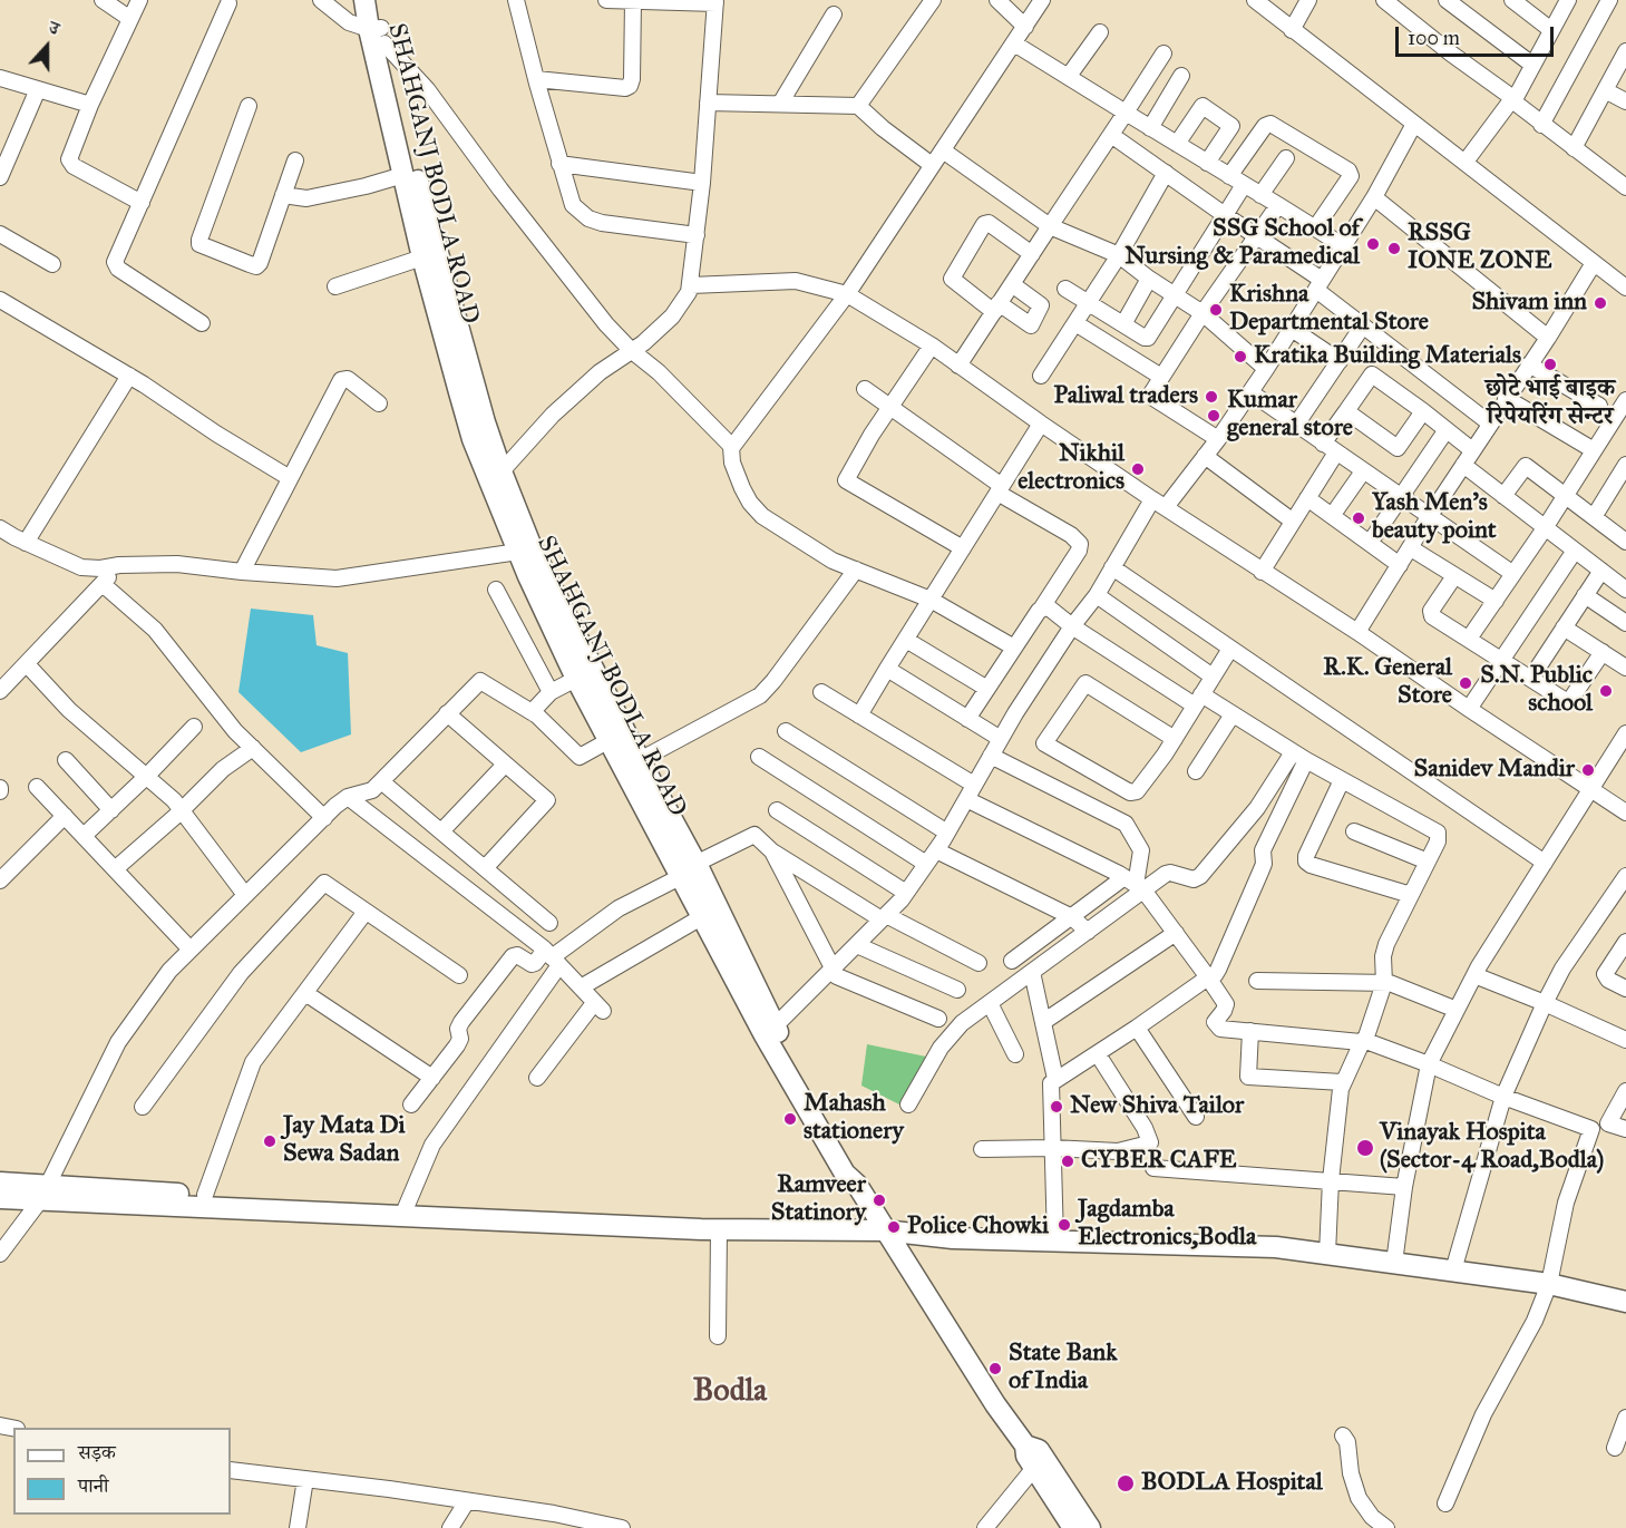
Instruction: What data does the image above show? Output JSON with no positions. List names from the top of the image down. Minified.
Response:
{"streets":{"main road":["SHAHGANJ BODLA ROAD"]},"districts":["Bodla"],"places":["SSG School of Nursing & Paramedical","RSSG IONE ZONE","Shivam inn","Krishna Departmental Store","Kratika Building Materials","छोटे भाई बाइक रिपेयरिंग सेन्टर","Paliwal traders","Kumar general store","Nikhil electronics","Yash Men's beauty point","R.K. General Store","S.N. Public school","Sanidev Mandir","New Shiva Tailor","Mahash stationery","Jay Mata Di Sewa Sadan","Vinayak Hospita (Sector-4 Road,Bodla)","CYBER CAFE","Ramveer Statinory","Jagdamba Electronics,Bodla","Police Chowki","State Bank of India","BODLA Hospital"],"legend":["सड़क","पानी"],"scale_bar":"100 m","north":"top"}
